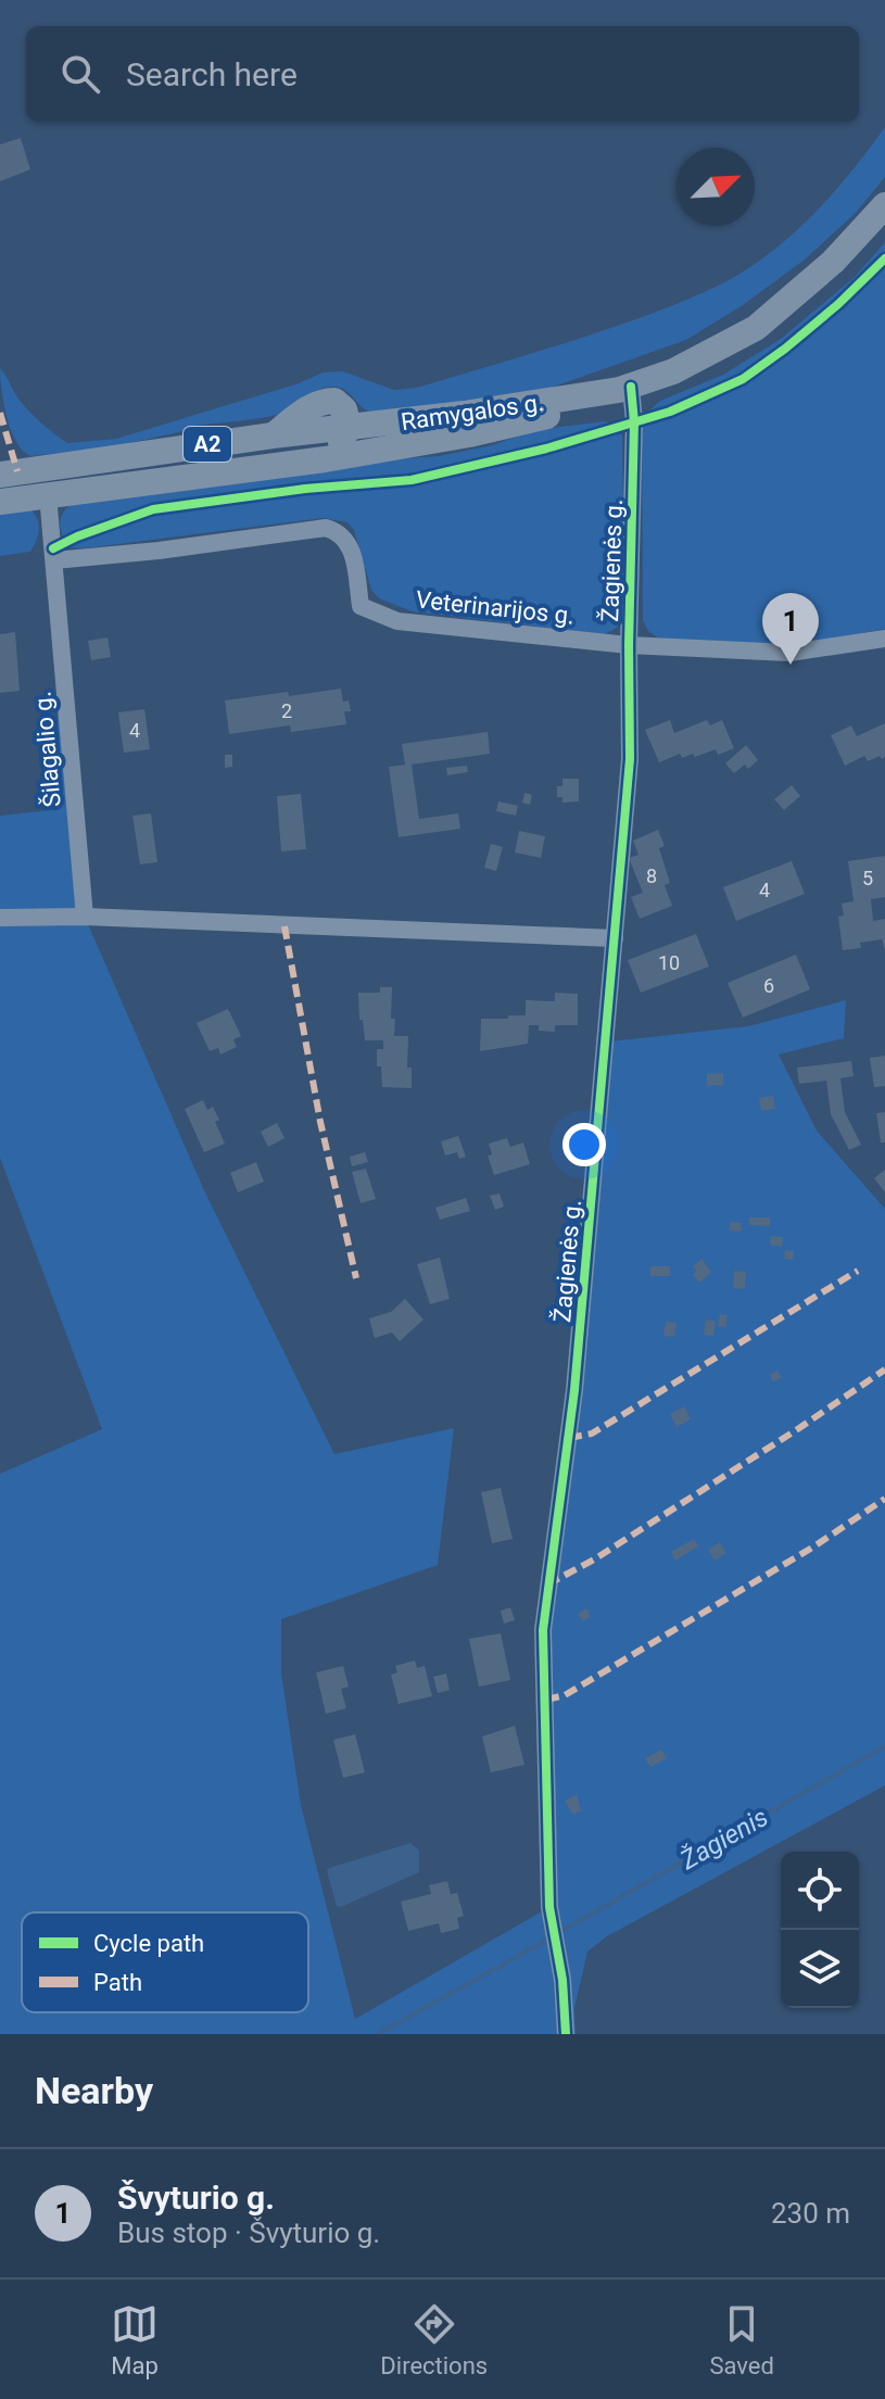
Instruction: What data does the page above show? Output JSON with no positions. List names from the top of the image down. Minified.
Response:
{"streets":{"highway":["Ramygalos g.","A2"],"street":["Žagienės g.","Veterinarijos g.","Šilagalio g."]},"crossings":[["Ramygalos g.","A2"],["Ramygalos g.","Žagienės g."],["A2","Žagienės g."],["A2","Šilagalio g."],["Žagienės g.","Veterinarijos g."],["Veterinarijos g.","Šilagalio g."]],"water":["Žagienis"],"house_numbers":["2","4","8","5","4","10","6"],"legend":["Cycle path","Path"],"north":"top right","page":{"search":"Search here","pins":"1","heading":"Nearby","list":[{"mark":"1","name":"Švyturio g.","note":"Bus stop · Švyturio g.","value":"230 m"}],"nav":["Map","Directions","Saved"]}}
